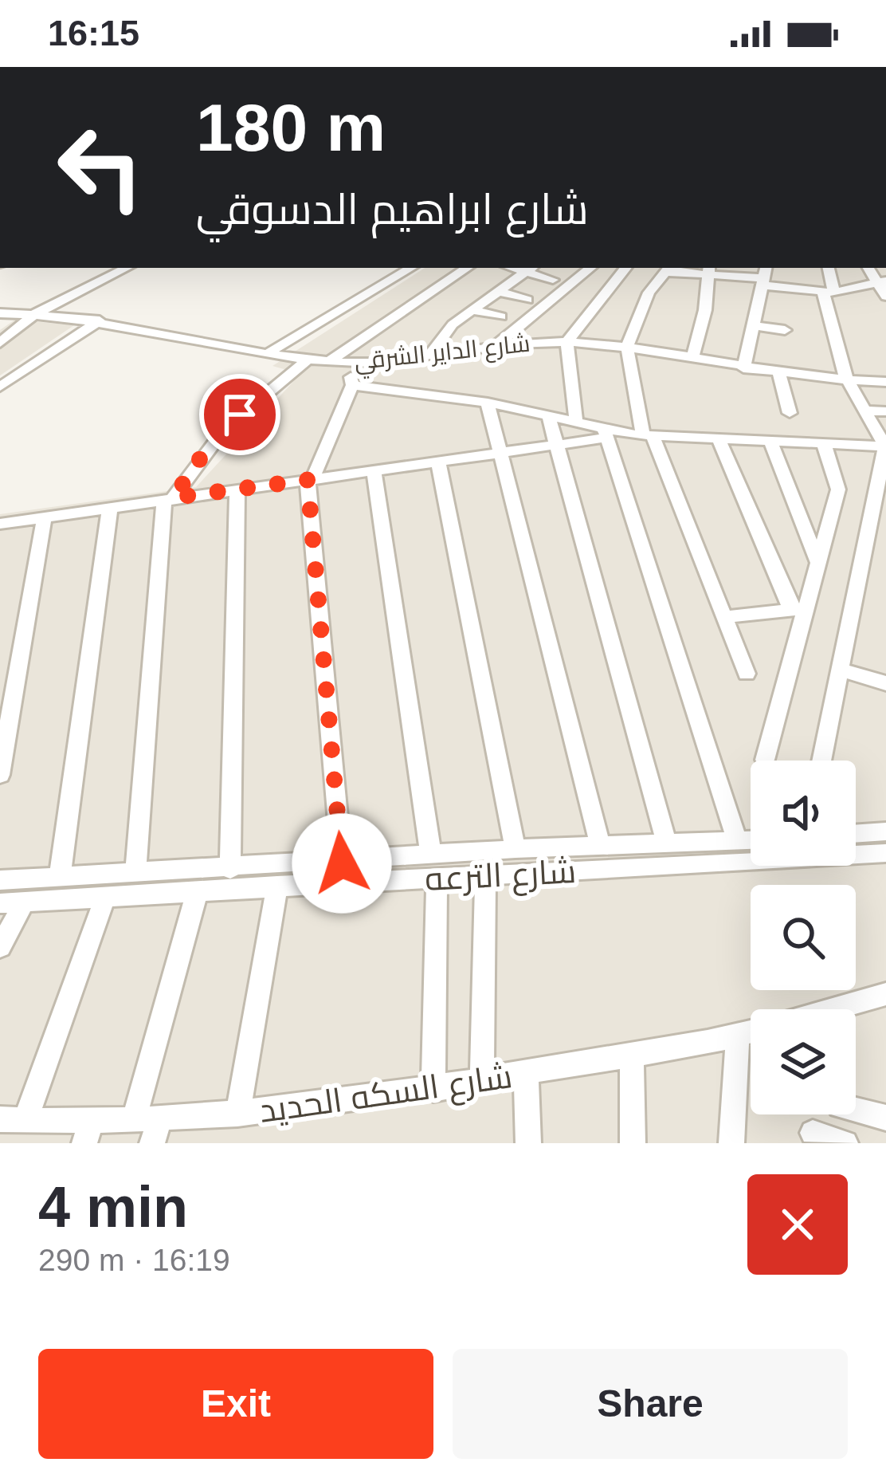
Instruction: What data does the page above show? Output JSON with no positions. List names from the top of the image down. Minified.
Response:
{"streets":{"street":["شارع الداير الشرقي","شارع الترعه","شارع السكه الحديد"]},"page":{"status":"16:15","turn":["180 m","شارع ابراهيم الدسوقي"],"heading":["4 min","290 m · 16:19"],"buttons":["Exit","Share"]}}
